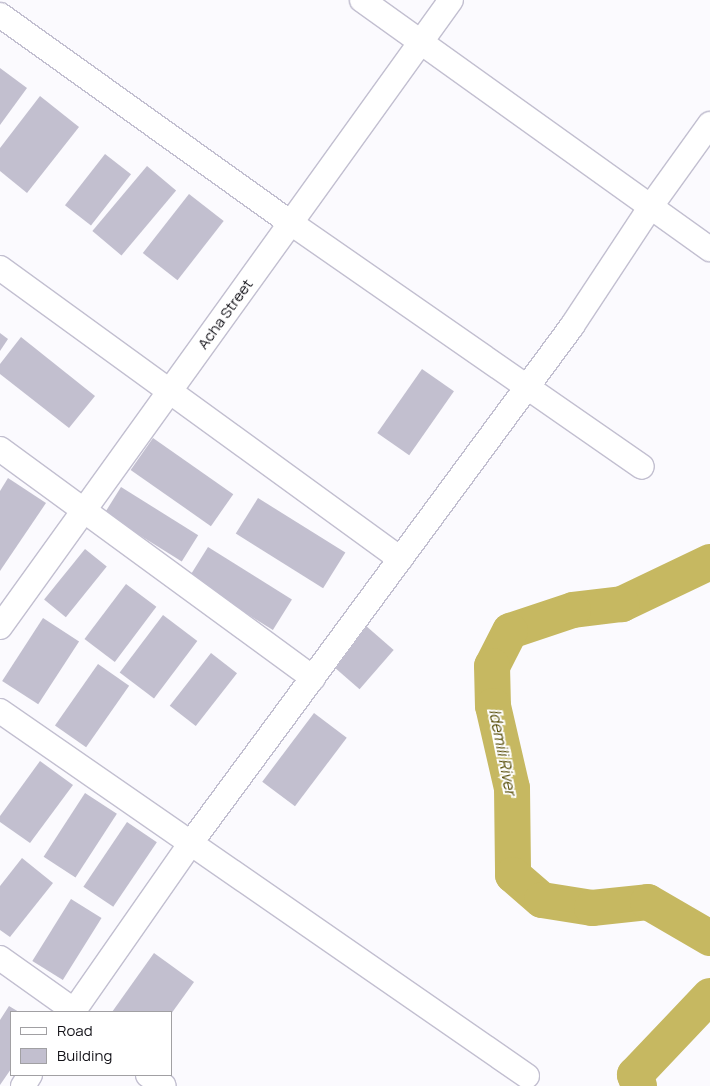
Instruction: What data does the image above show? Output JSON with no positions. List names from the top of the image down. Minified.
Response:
{"streets":{"street":["Acha Street"]},"water":["Idemili River"],"legend":["Road","Building"]}
